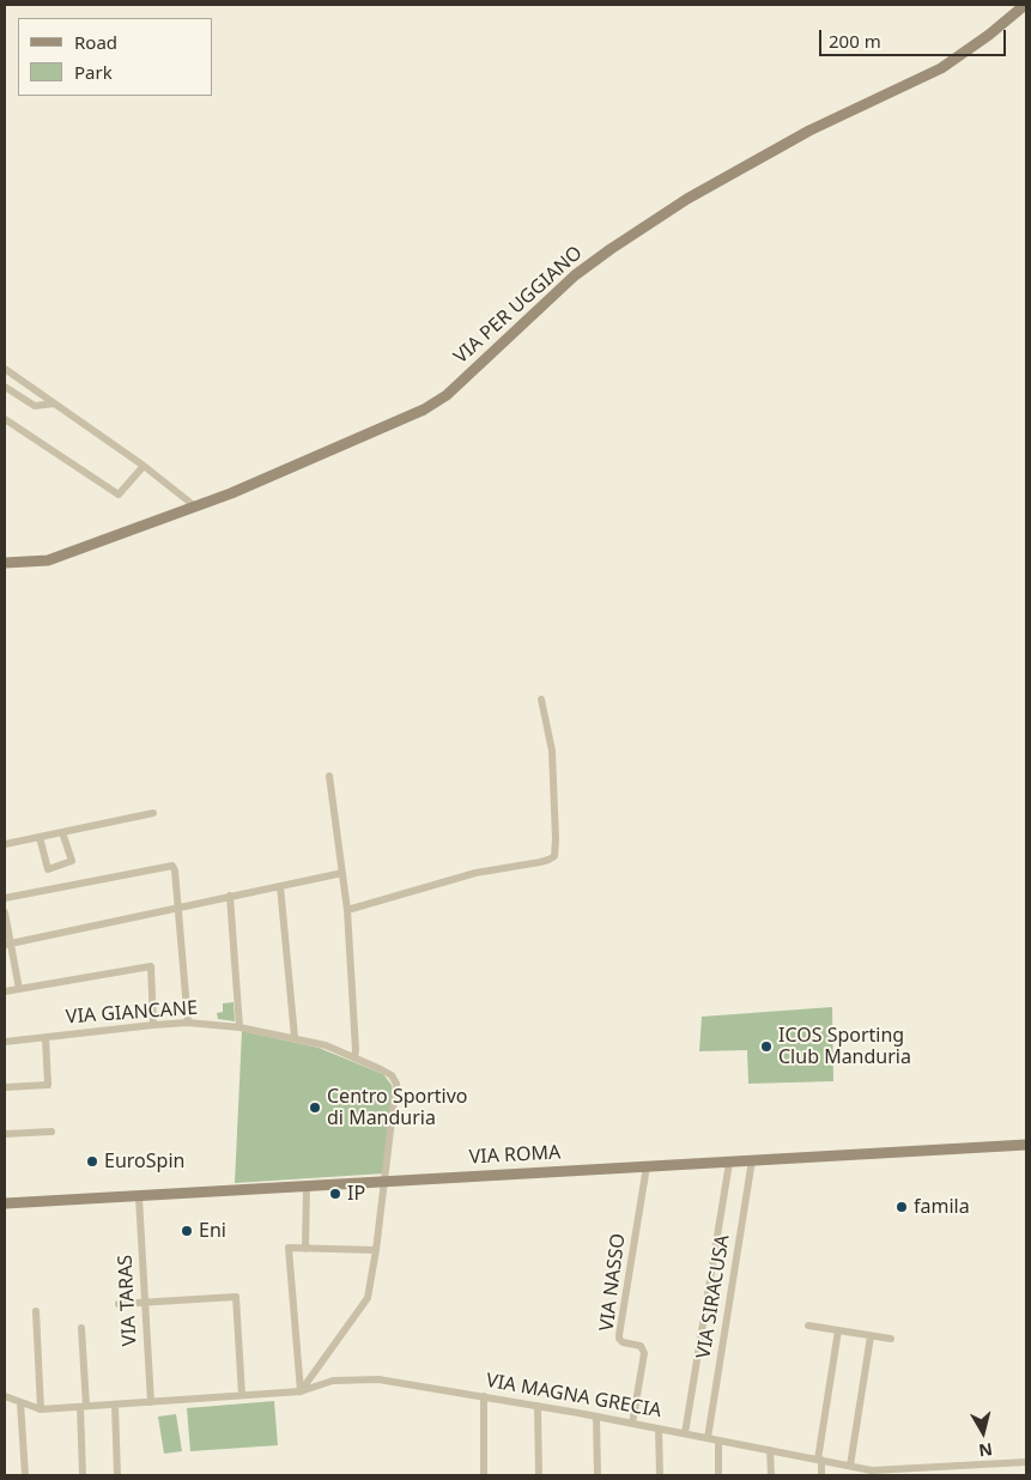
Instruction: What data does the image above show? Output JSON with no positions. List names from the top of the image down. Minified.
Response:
{"streets":{"street":["VIA PER UGGIANO","VIA GIANCANE","VIA ROMA","VIA NASSO","VIA SIRACUSA","VIA TARAS","VIA MAGNA GRECIA"]},"crossings":[["VIA GIANCANE","VIA ROMA"],["VIA ROMA","VIA NASSO"],["VIA ROMA","VIA SIRACUSA"],["VIA ROMA","VIA TARAS"],["VIA NASSO","VIA MAGNA GRECIA"],["VIA SIRACUSA","VIA MAGNA GRECIA"],["VIA TARAS","VIA MAGNA GRECIA"]],"places":["ICOS Sporting Club Manduria","Centro Sportivo di Manduria","EuroSpin","IP","famila","Eni"],"legend":["Road","Park"],"scale_bar":"200 m","north":"bottom"}
